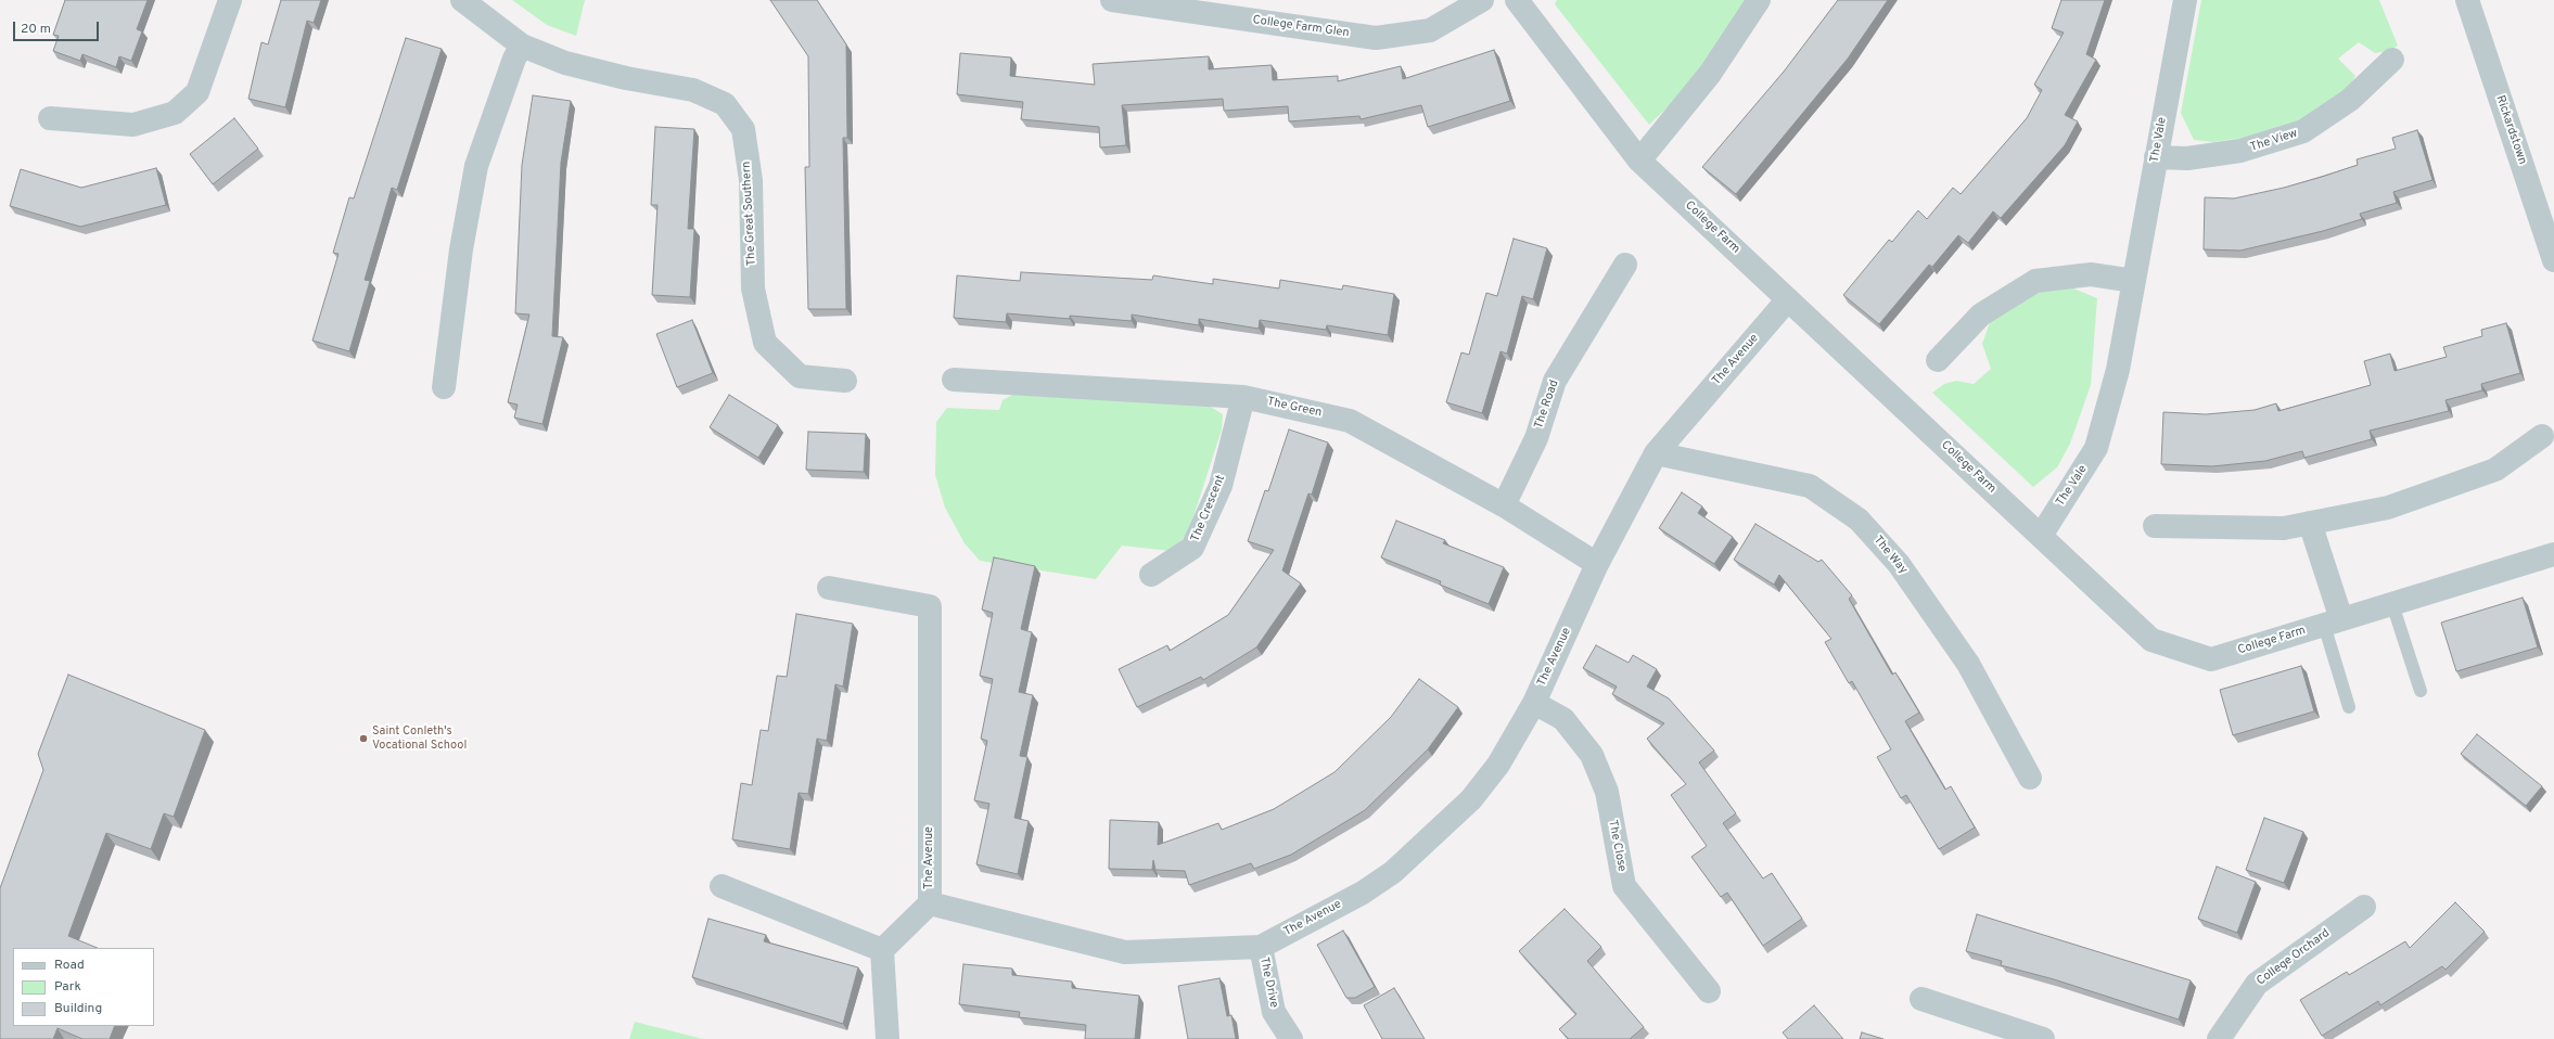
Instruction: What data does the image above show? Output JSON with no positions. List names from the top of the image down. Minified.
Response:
{"streets":{"street":["College Farm Glen","Rickardstown","The Vale","The View","The Great Southern","College Farm","The Avenue","The Road","The Green","The Crescent","The Way","The Close","College Orchard","The Drive"]},"crossings":[["The Vale","The View"],["The Vale","College Farm"],["College Farm","The Avenue"],["The Avenue","The Green"],["The Avenue","The Way"],["The Avenue","The Close"],["The Avenue","The Drive"],["The Road","The Green"],["The Green","The Crescent"]],"places":["Saint Conleth's Vocational School"],"legend":["Road","Park","Building"],"scale_bar":"20 m"}
